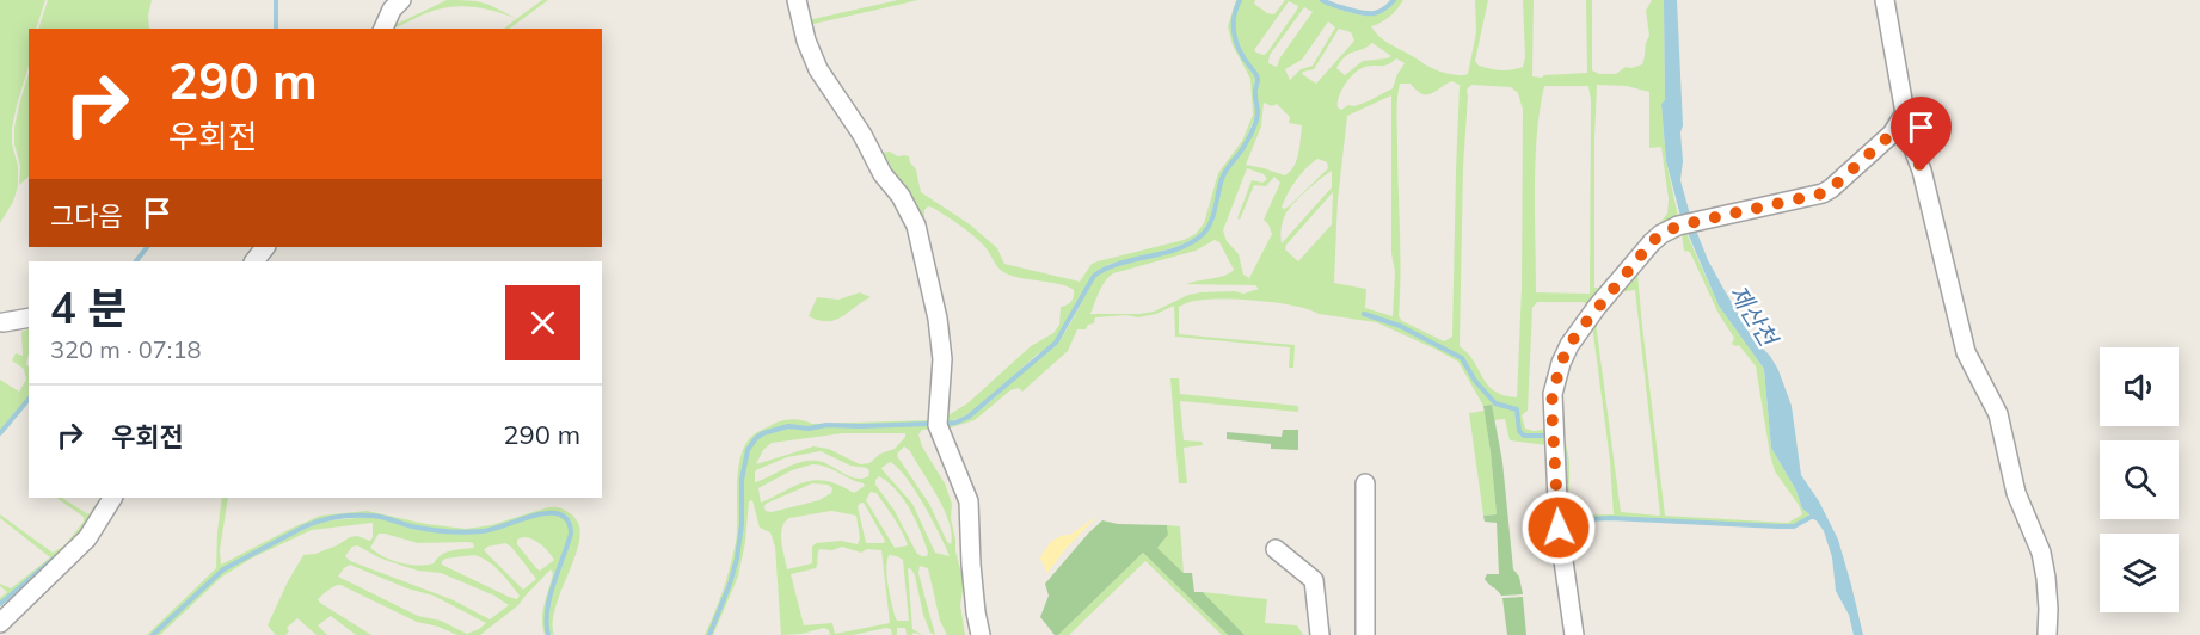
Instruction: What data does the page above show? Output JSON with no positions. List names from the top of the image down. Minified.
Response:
{"water":["제산천"],"page":{"turn":["290 m","우회전"],"then":"그다음","heading":["4 분","320 m · 07:18"],"list":[{"name":"우회전","value":"290 m"}]}}
